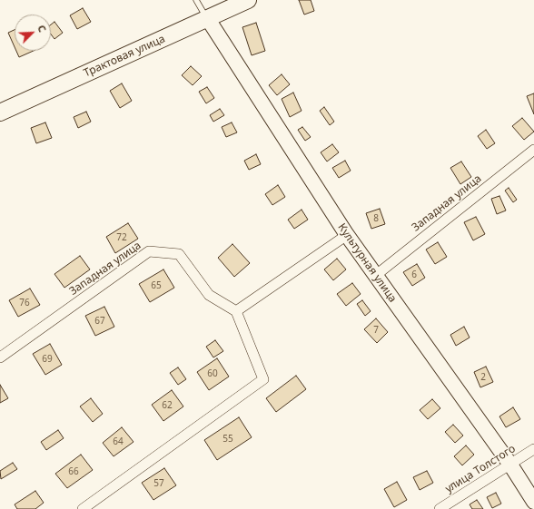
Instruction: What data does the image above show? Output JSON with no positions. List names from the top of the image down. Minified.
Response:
{"streets":{"main road":["Трактовая улица"],"street":["Западная улица","Культурная улица","улица Толстого"]},"crossings":[["Трактовая улица","Культурная улица"],["Западная улица","Культурная улица"],["Культурная улица","улица Толстого"]],"house_numbers":["8","72","6","65","76","67","7","69","60","2","62","55","64","66","57"],"north":"top right"}
